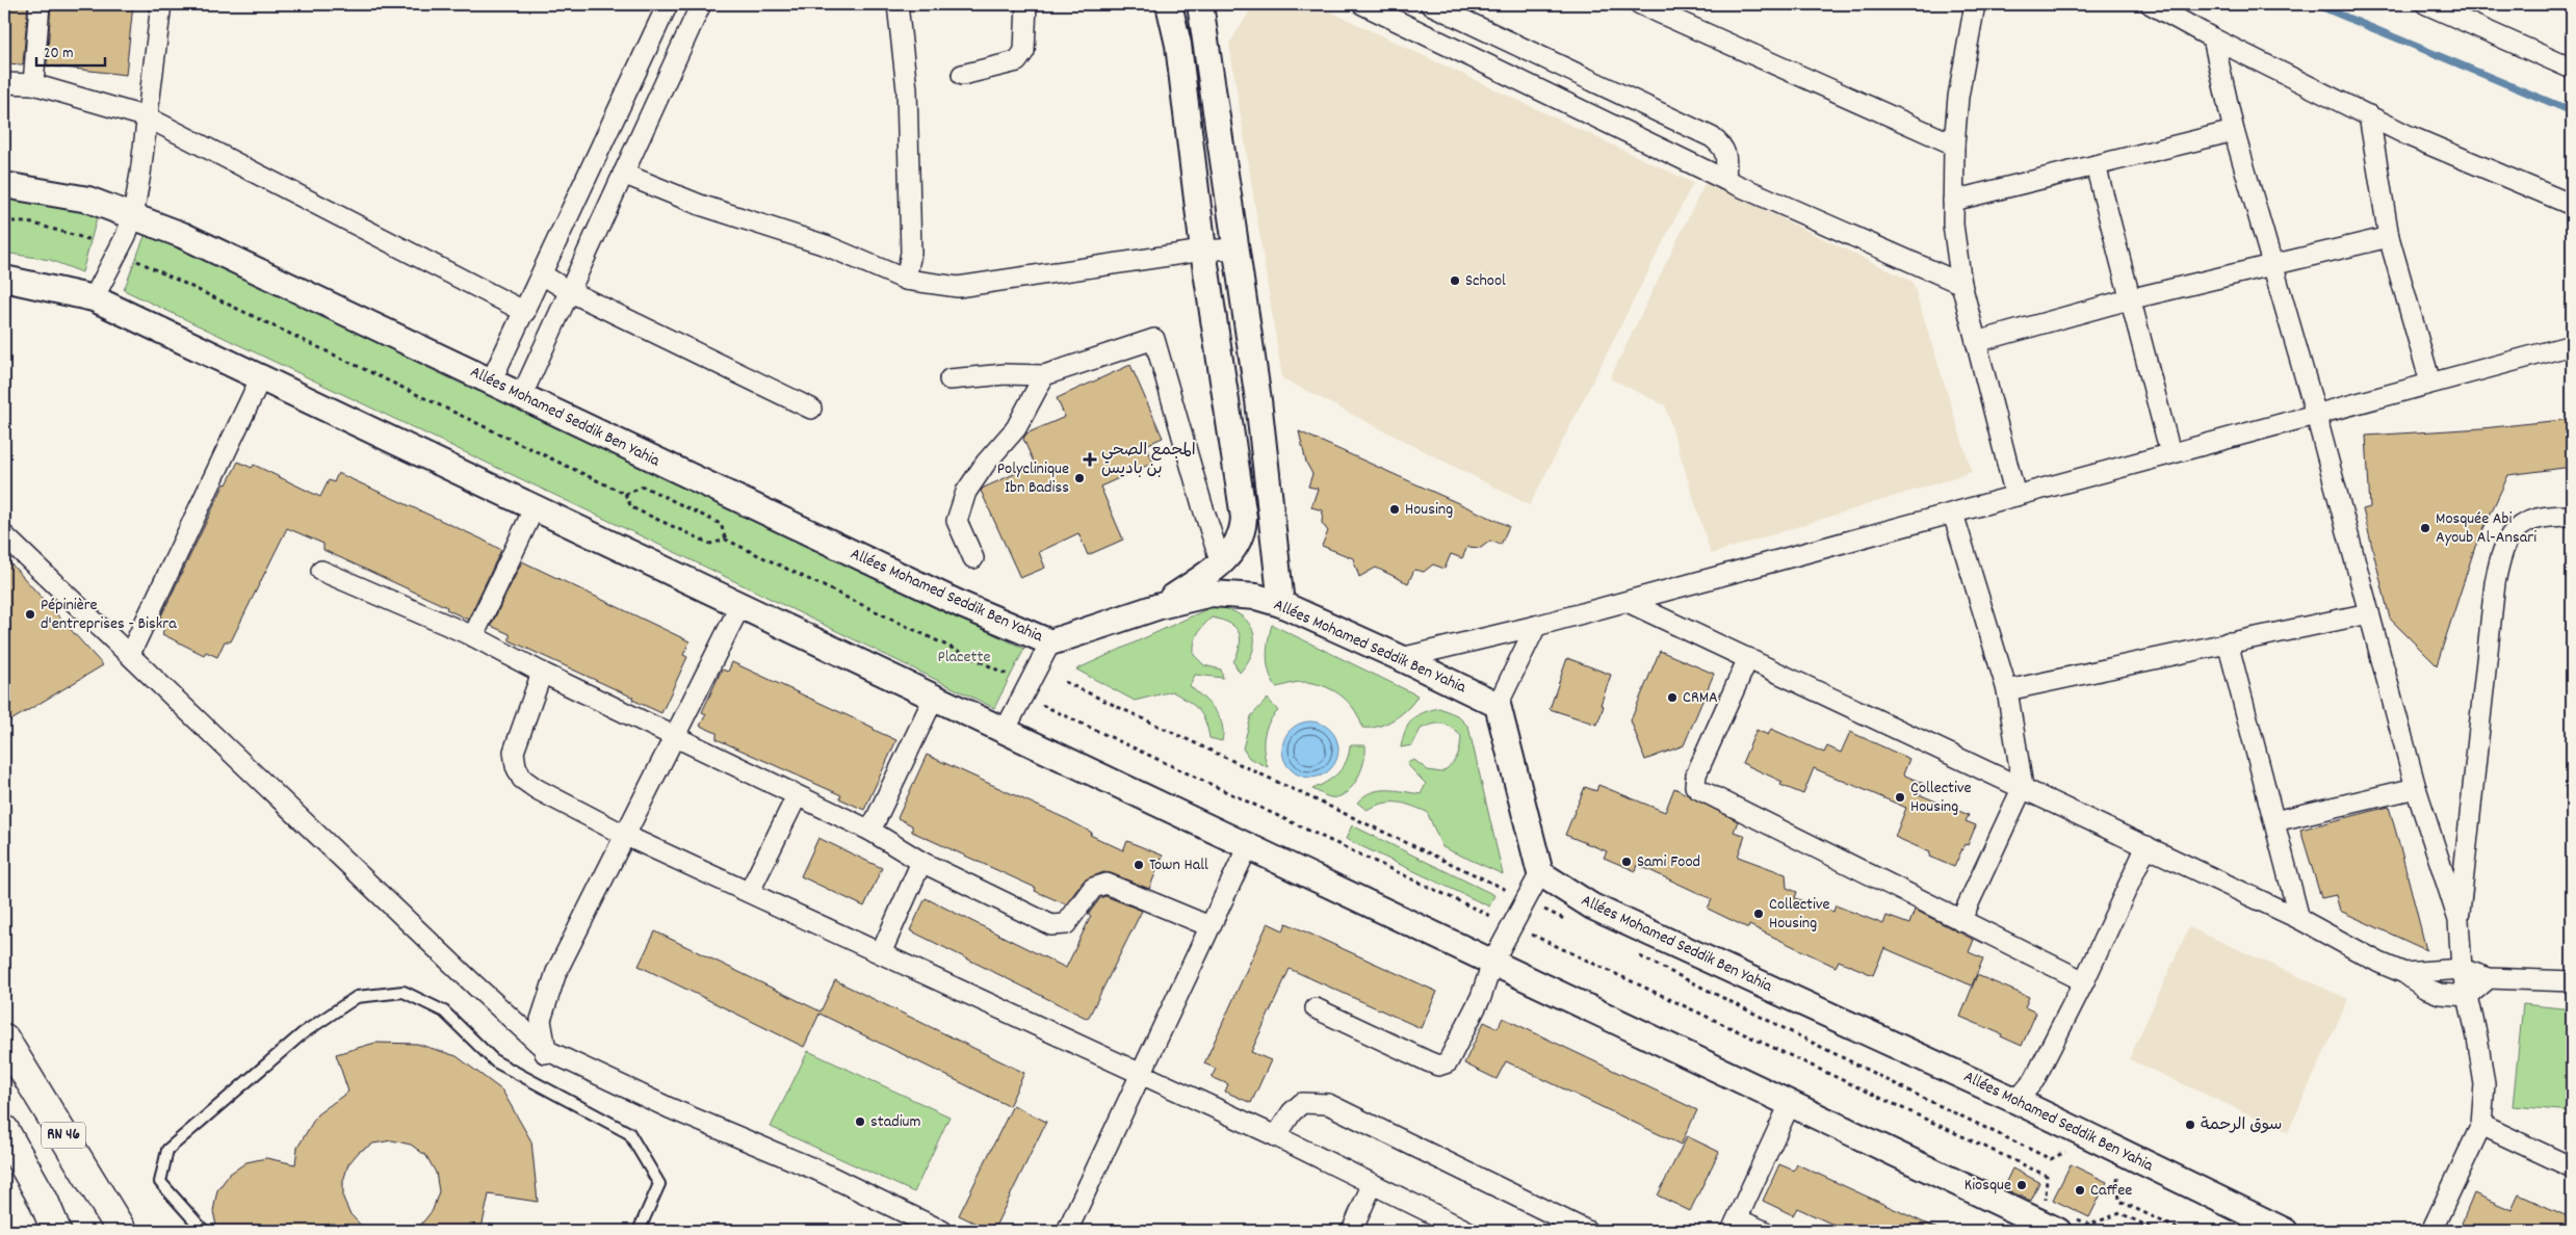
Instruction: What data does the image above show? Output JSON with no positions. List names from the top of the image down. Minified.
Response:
{"streets":{"main road":["RN 46"],"street":["Allées Mohamed Seddik Ben Yahia"]},"parks":["Placette"],"places":{"other":["School","Polyclinique Ibn Badiss","Housing","Mosquée Abi Ayoub Al-Ansari","Pépinière d'entreprises - Biskra","CRMA","ِCollective Housing","Sami Food","Town Hall","Collective Housing","stadium","سوق الرحمة","Kiosque","Caffee"],"health":["المجمع الصحي بن باديس"]},"scale_bar":"20 m"}
